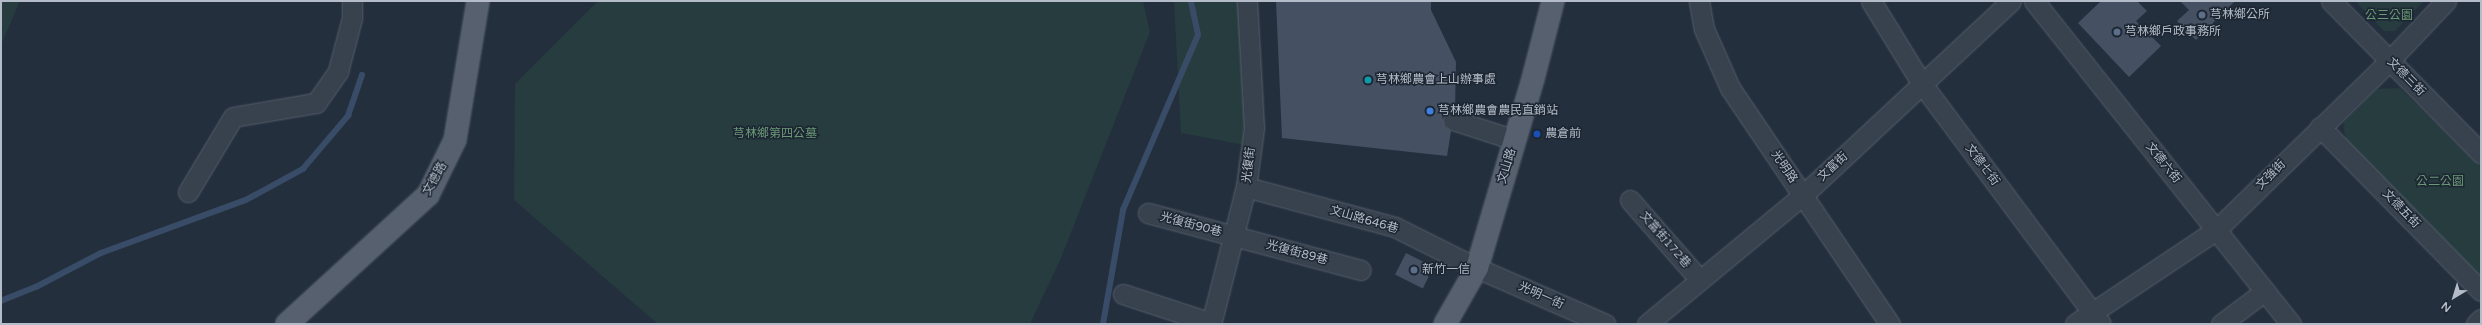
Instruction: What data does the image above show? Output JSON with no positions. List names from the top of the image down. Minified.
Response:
{"streets":{"main road":["文山路","文德路"],"street":["文德三街","文德六街","光復街","文德七街","光明路","文富街","文強街","文德五街","文山路646巷","光復街90巷","文富街172巷","光復街89巷","光明一街"]},"crossings":[["文德三街","文強街"],["文德六街","文強街"],["光復街","文山路646巷"],["光復街","光復街90巷"],["光復街","光復街89巷"],["文德七街","文富街"],["文德七街","文強街"],["文山路","文山路646巷"],["文山路","光明一街"],["光明路","文富街"],["文富街","文富街172巷"],["文強街","文德五街"],["文山路646巷","光明一街"],["光復街90巷","光復街89巷"]],"parks":["公三公園","芎林鄉第四公墓","公二公園"],"places":["芎林鄉公所","芎林鄉戶政事務所","芎林鄉農會上山辦事處","芎林鄉農會農民直銷站","農倉前","新竹一信"],"north":"bottom left"}
